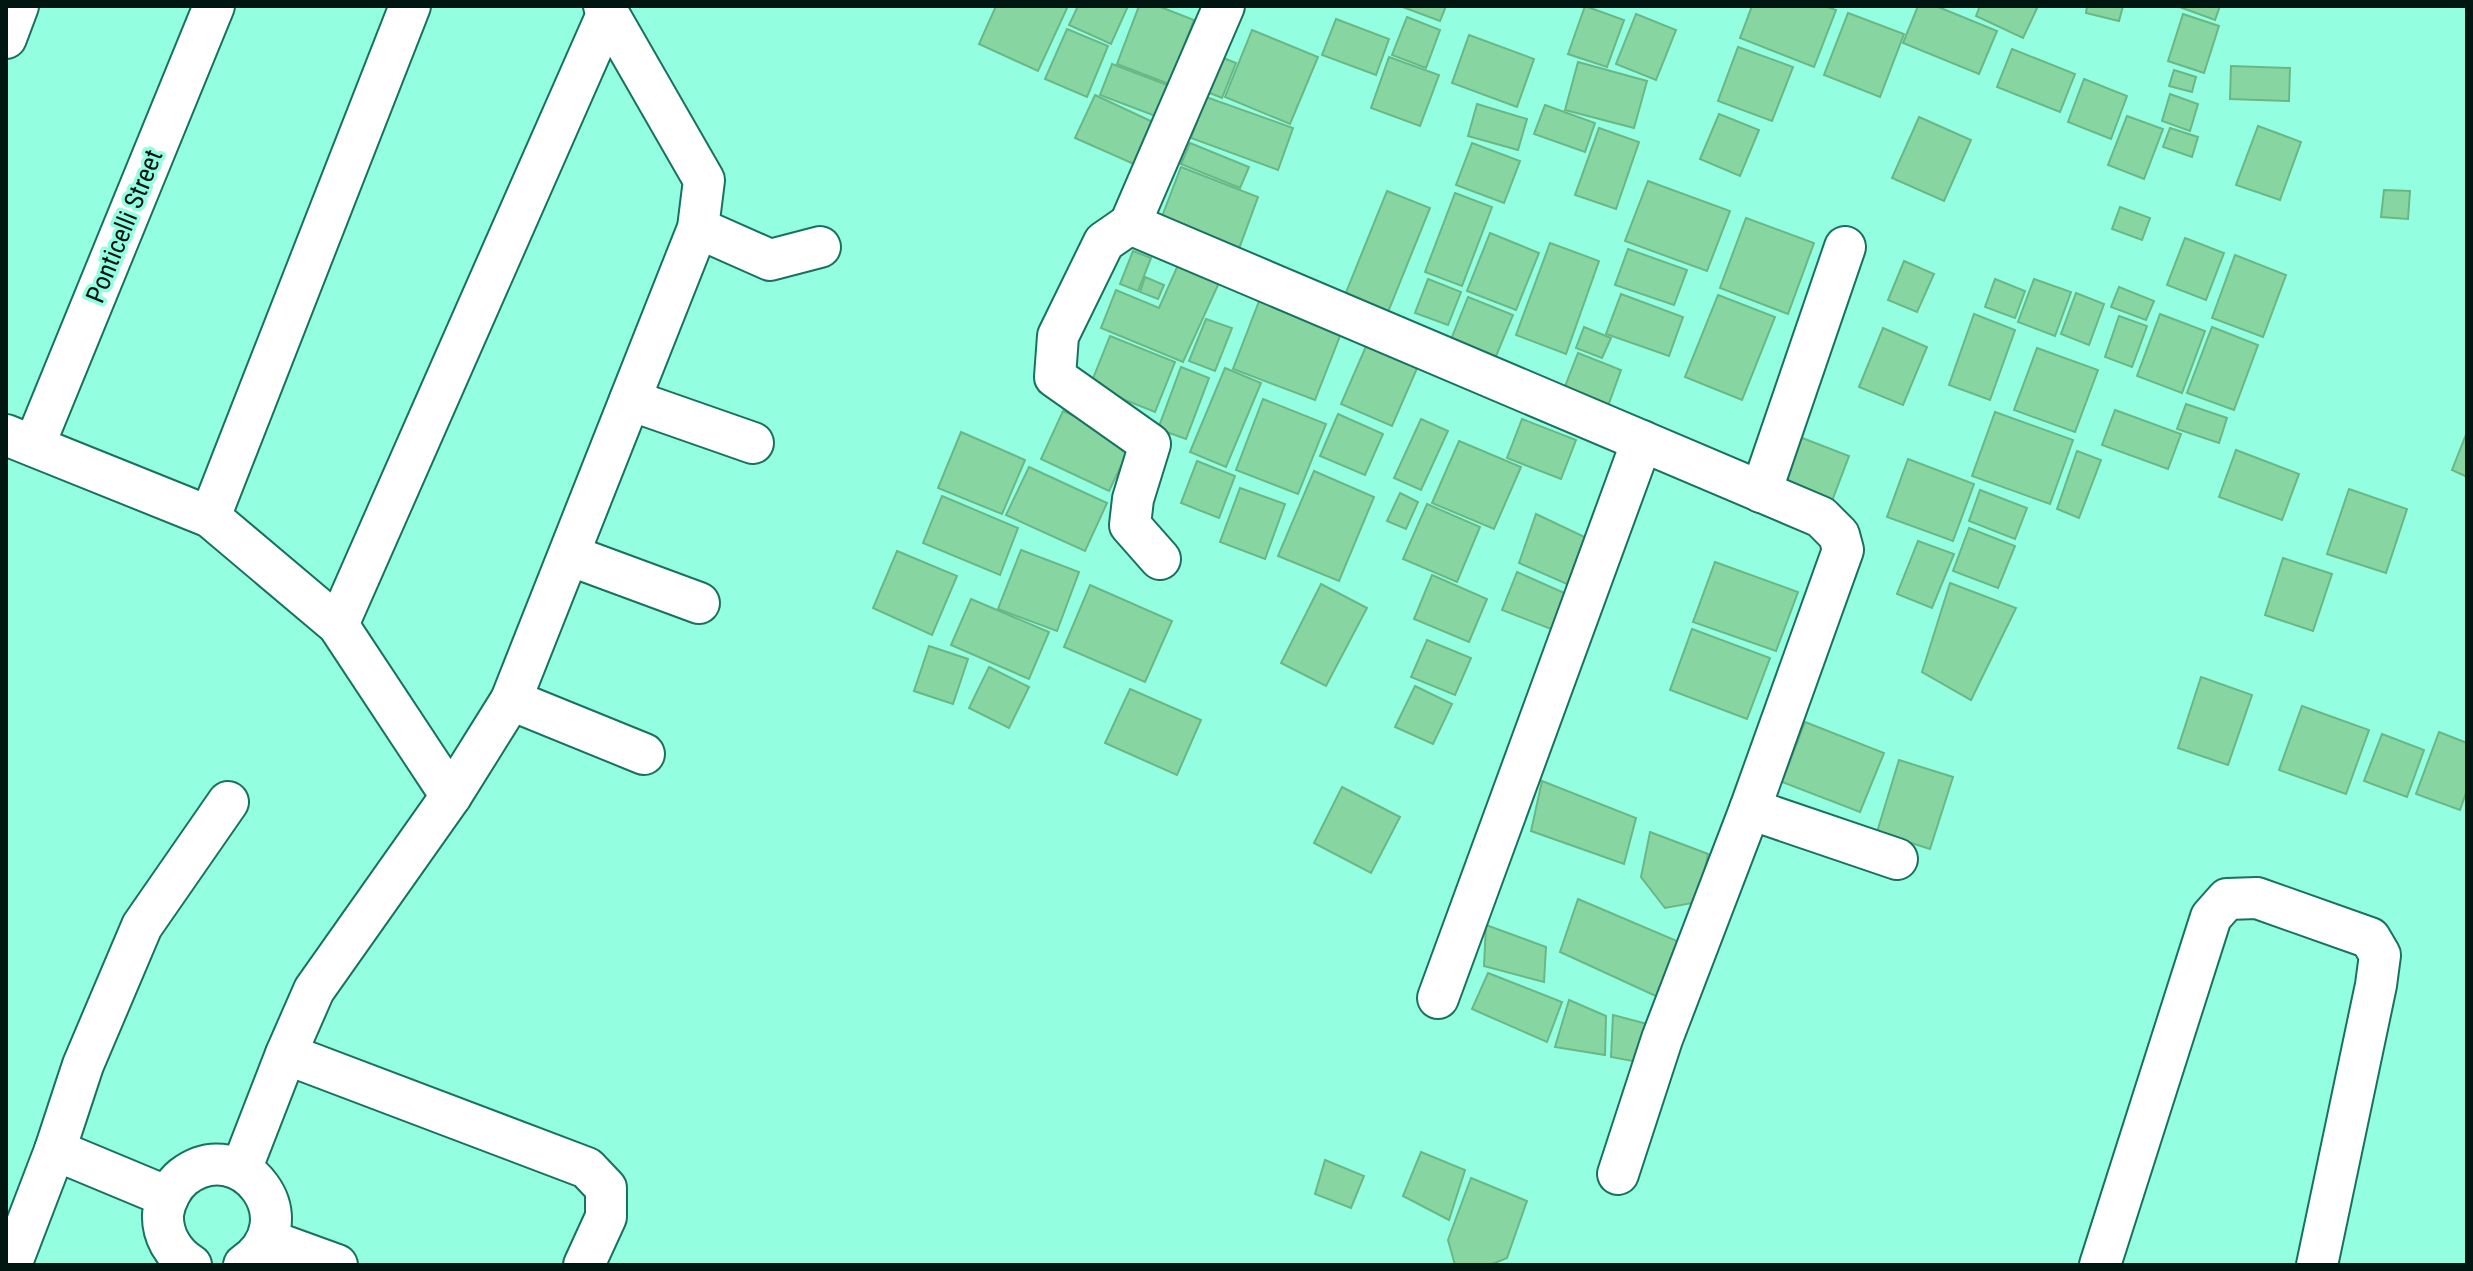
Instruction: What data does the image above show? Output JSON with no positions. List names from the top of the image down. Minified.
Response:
{"streets":{"street":["Ponticelli Street"]}}
